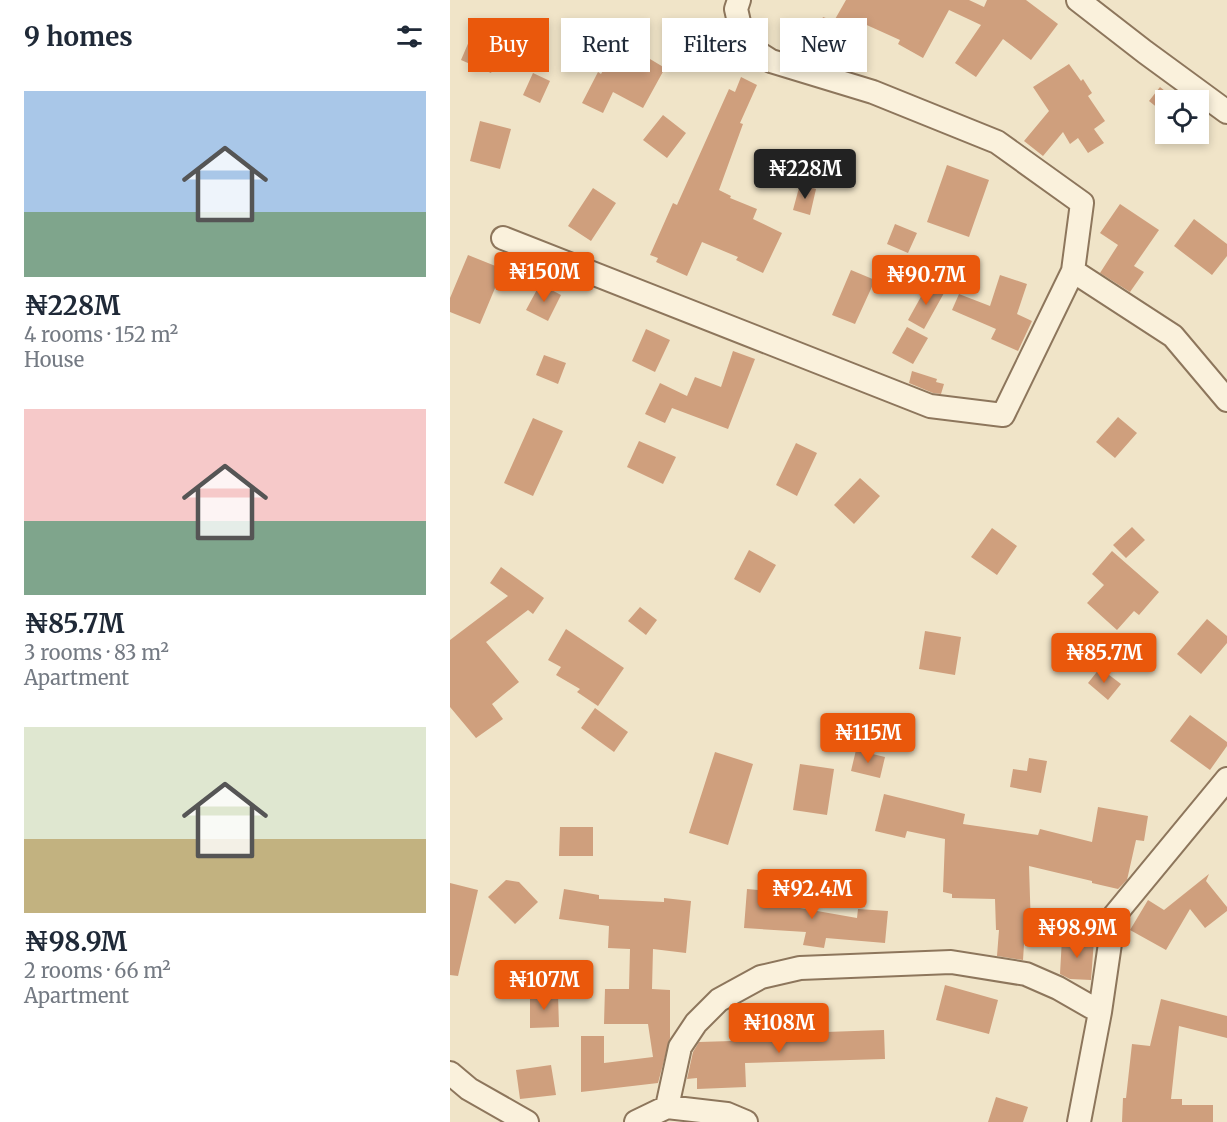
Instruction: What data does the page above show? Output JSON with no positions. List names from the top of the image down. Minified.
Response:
{"page":{"heading":"9 homes","chip":["Buy","Rent","Filters","New"],"list":[{"name":"₦228M","note":"4 rooms · 152 m² · House"},{"name":"₦85.7M","note":"3 rooms · 83 m² · Apartment"},{"name":"₦98.9M","note":"2 rooms · 66 m² · Apartment"}],"price":["₦228M","₦150M","₦90.7M","₦85.7M","₦115M","₦92.4M","₦98.9M","₦107M","₦108M"]}}
